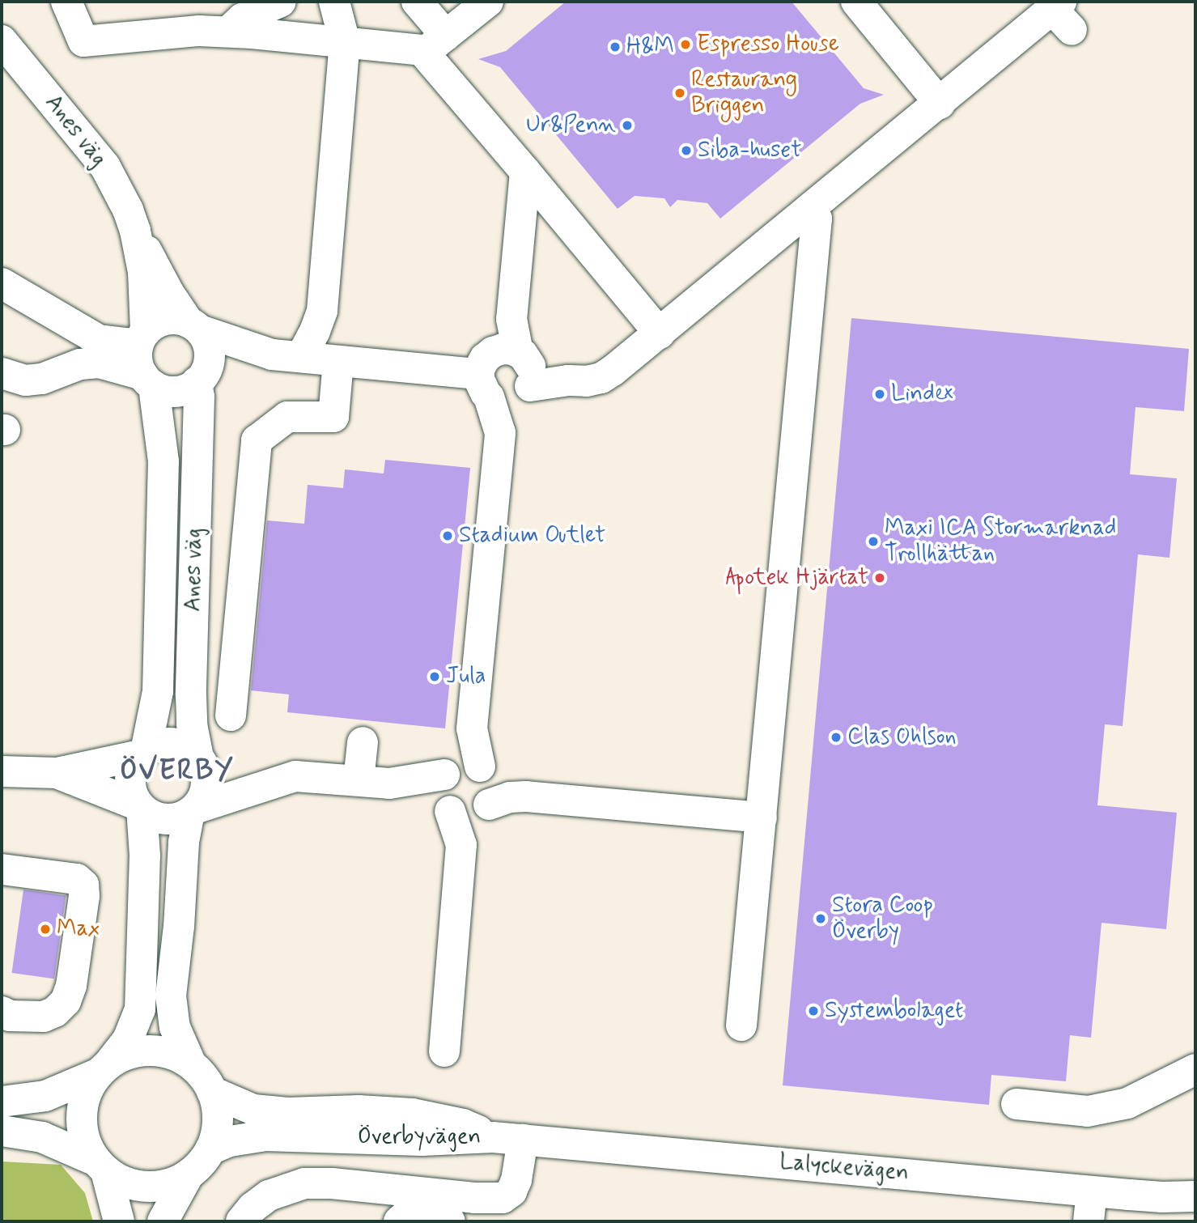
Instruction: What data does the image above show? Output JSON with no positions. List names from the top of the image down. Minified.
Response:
{"streets":{"street":["Anes väg","Överbyvägen","Lalyckevägen"]},"crossings":[["Överbyvägen","Lalyckevägen"]],"districts":["ÖVERBY"],"places":["Espresso House","H&M","Restaurang Briggen","Ur&Penn","Siba-huset","Lindex","Stadium Outlet","Maxi ICA Stormarknad Trollhättan","Apotek Hjärtat","Jula","Clas Ohlson","Stora Coop Överby","Max","Systembolaget"]}
